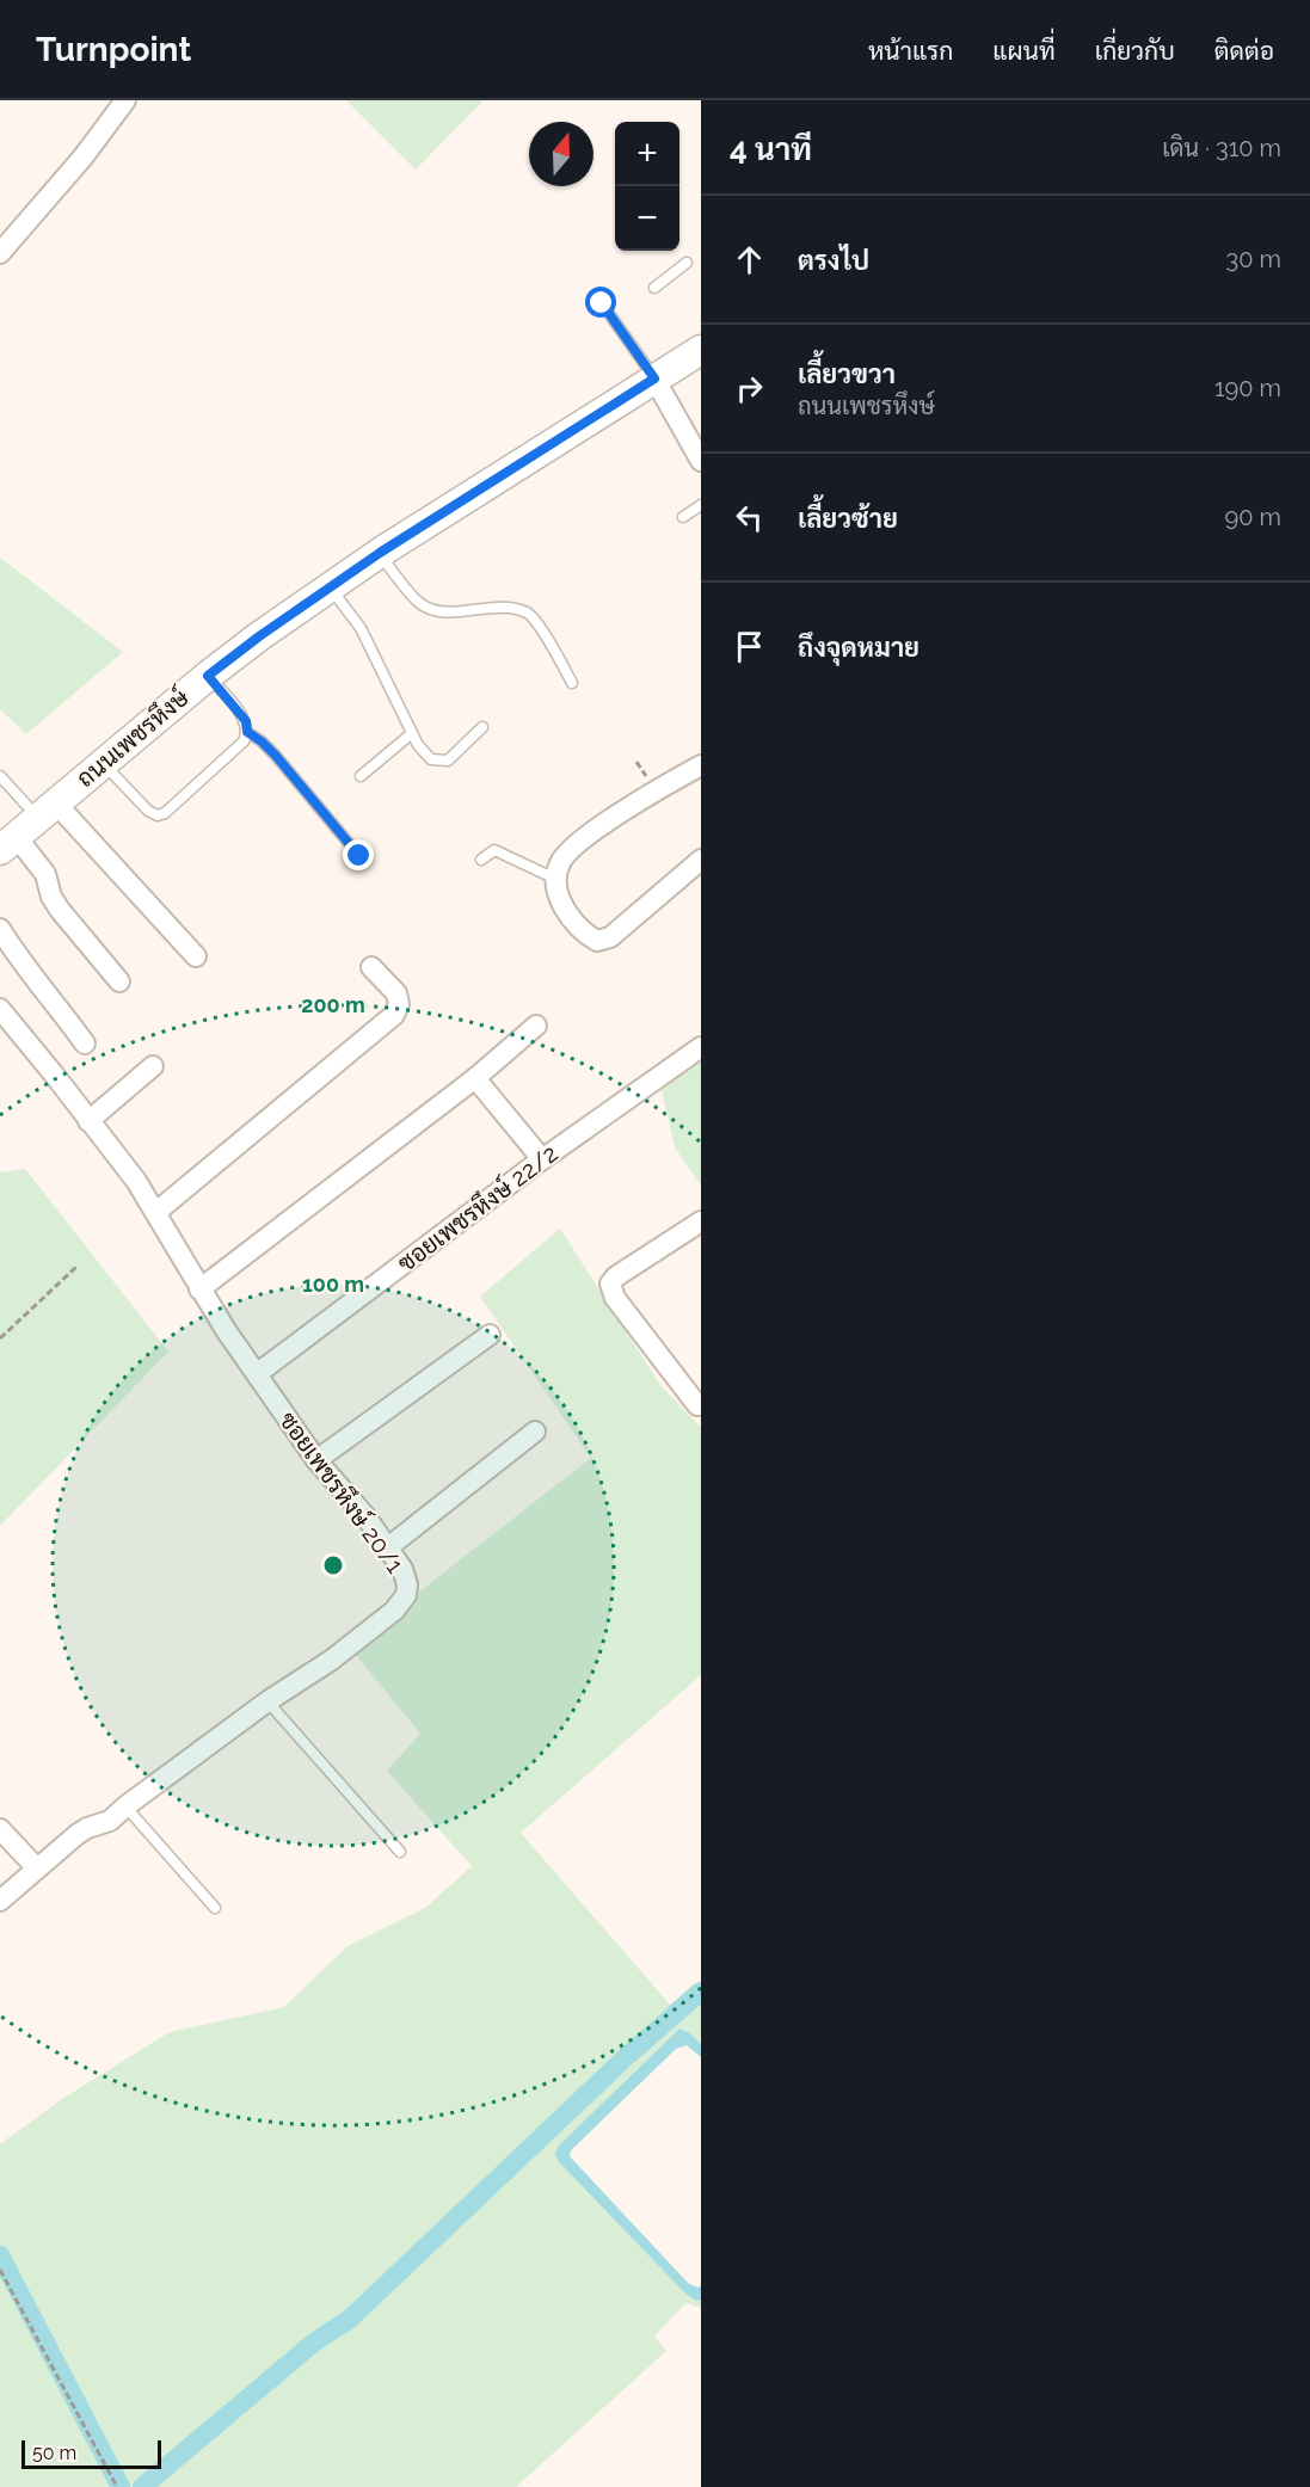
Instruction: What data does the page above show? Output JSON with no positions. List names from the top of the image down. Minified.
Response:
{"streets":{"main road":["ถนนเพชรหึงษ์"],"street":["ซอยเพชรหึงษ์ 22/2","ซอยเพชรหึงษ์ 20/1"]},"crossings":[["ซอยเพชรหึงษ์ 22/2","ซอยเพชรหึงษ์ 20/1"]],"scale_bar":"50 m","north":"top","page":{"header":"Turnpoint","nav":["หน้าแรก","แผนที่","เกี่ยวกับ","ติดต่อ"],"heading":["4 นาที","เดิน · 310 m"],"map_buttons":["+","−"],"list":[["ตรงไป","30 m"],["เลี้ยวขวา","ถนนเพชรหึงษ์","190 m"],["เลี้ยวซ้าย","90 m"],"ถึงจุดหมาย"],"scale":"50 m"},"rings":["200 m","100 m"]}
